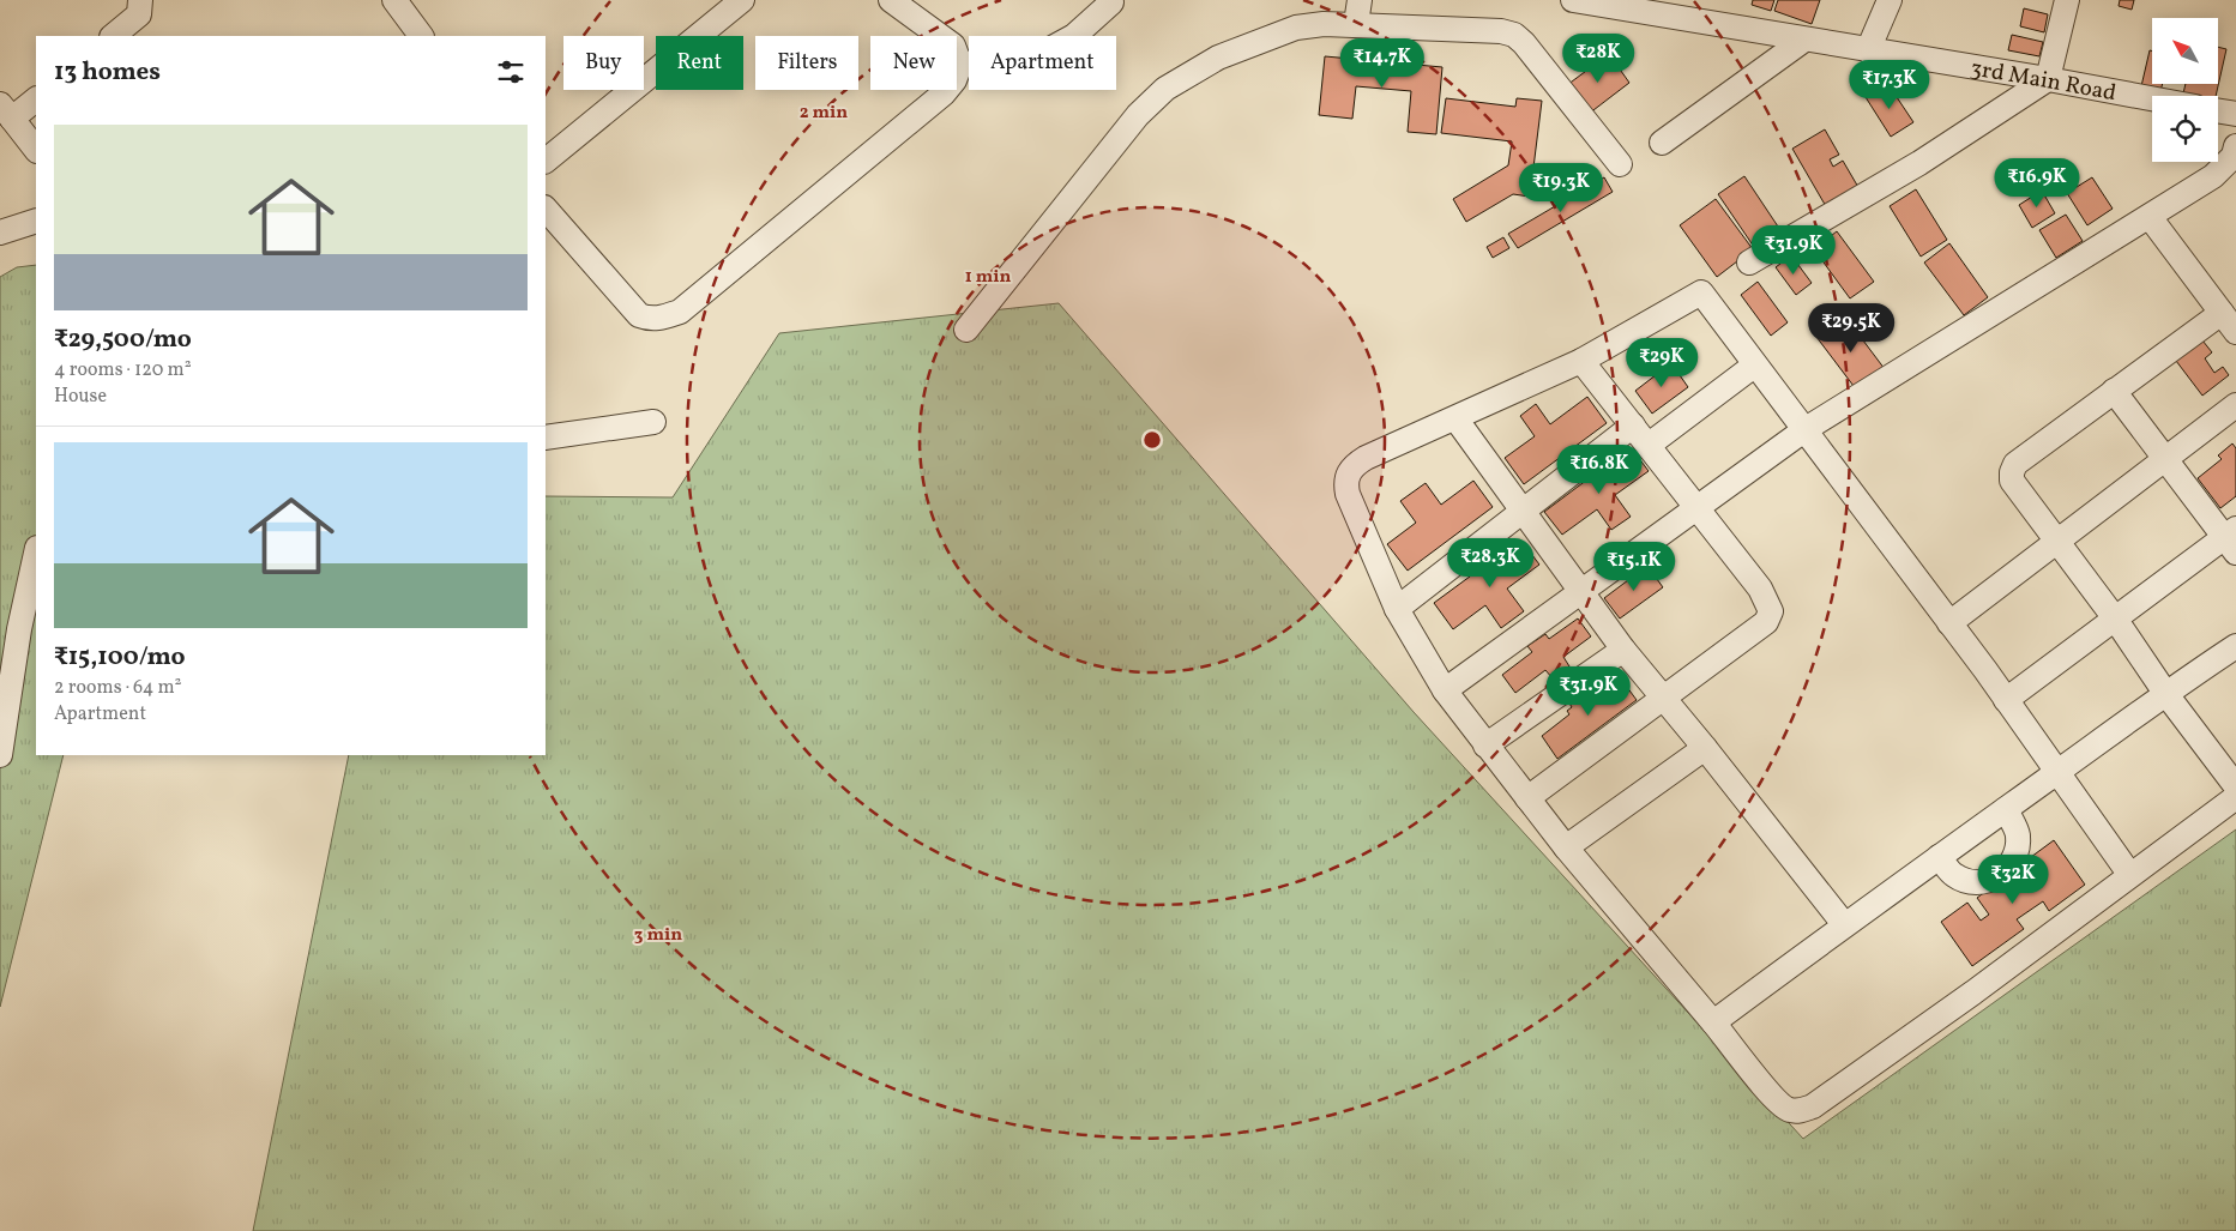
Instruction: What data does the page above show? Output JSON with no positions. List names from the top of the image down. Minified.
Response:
{"streets":{"street":["3rd Main Road"]},"north":"top left","page":{"price":["₹28K","₹14.7K","₹17.3K","₹16.9K","₹19.3K","₹31.9K","₹29.5K","₹29K","₹16.8K","₹28.3K","₹15.1K","₹31.9K","₹32K"],"chip":["Buy","Rent","Filters","New","Apartment"],"heading":"13 homes","list":[{"name":"₹29,500/mo","note":"4 rooms · 120 m² · House"},{"name":"₹15,100/mo","note":"2 rooms · 64 m² · Apartment"}]},"rings":["2 min","1 min","3 min"]}
